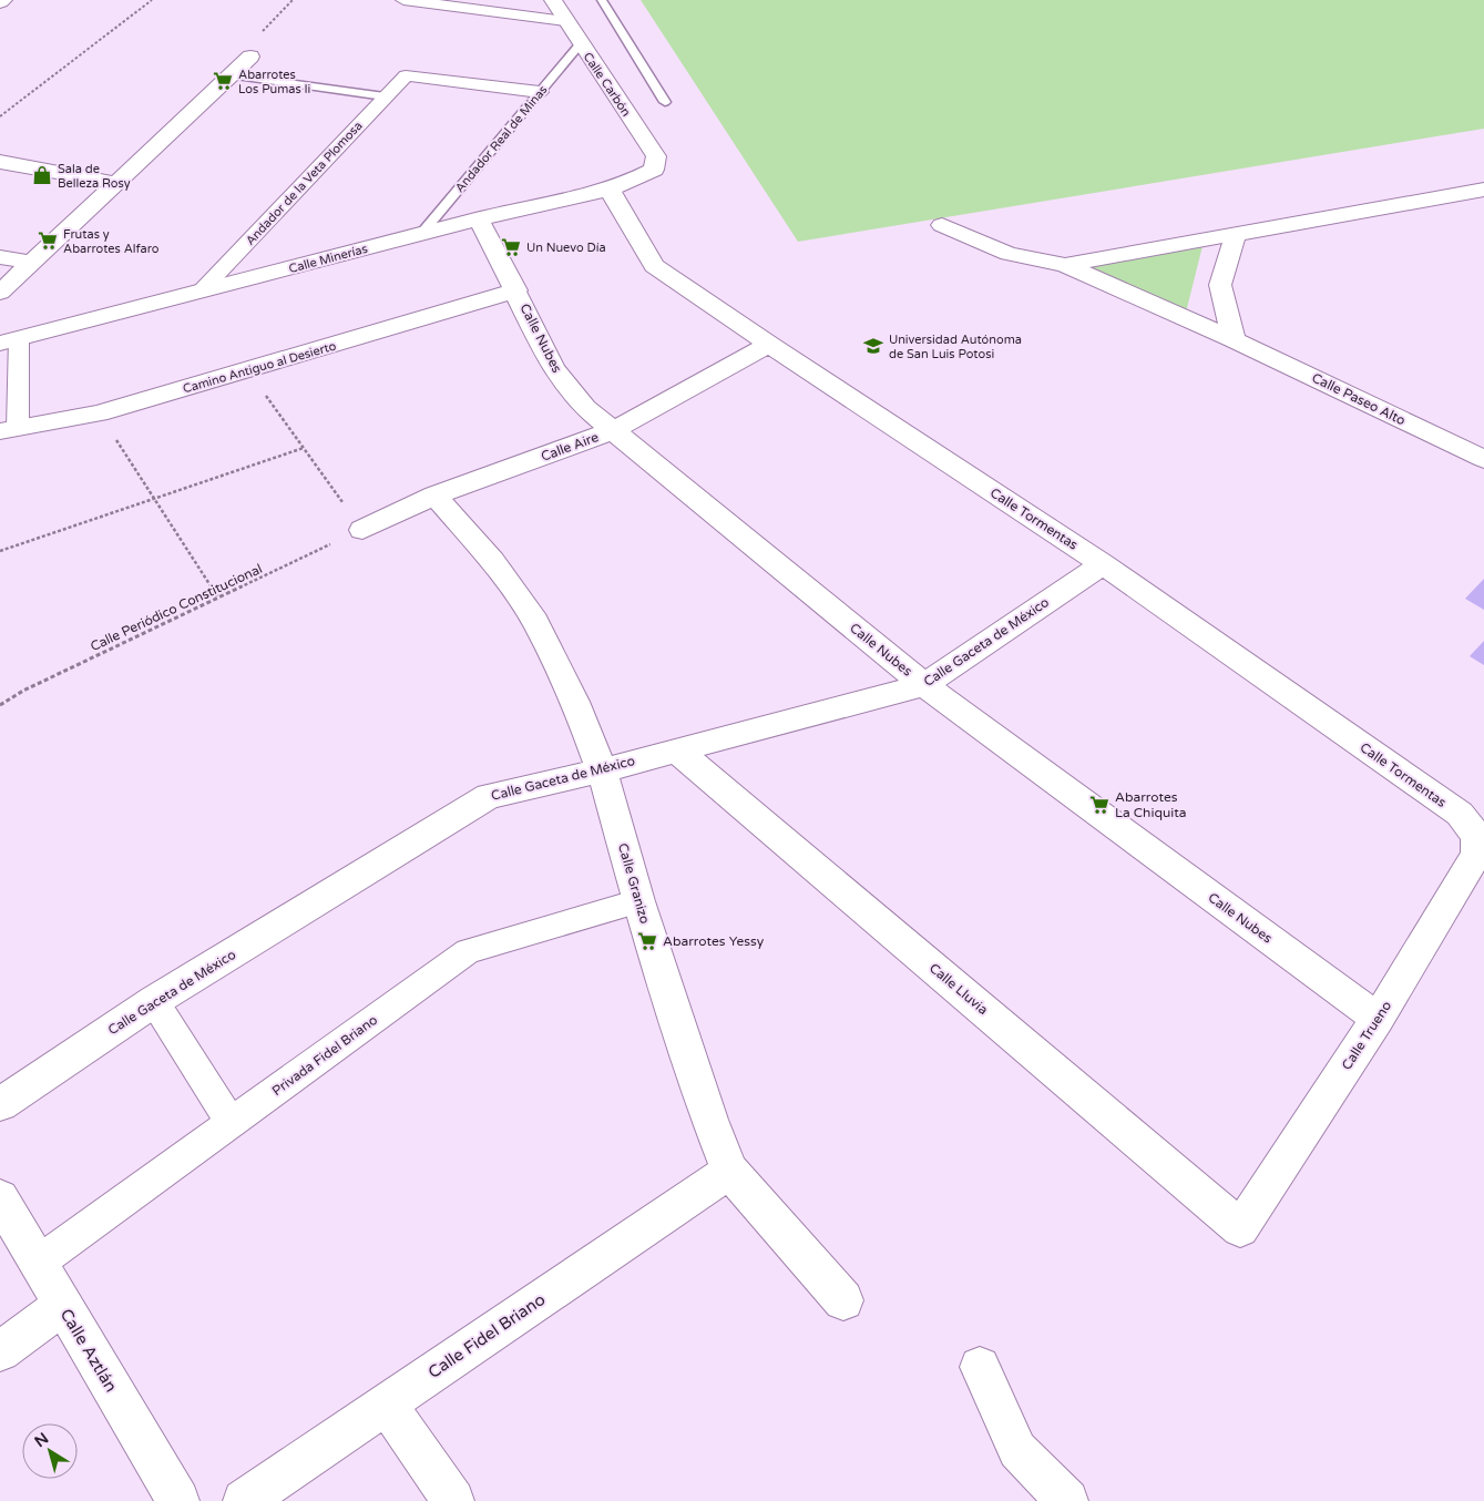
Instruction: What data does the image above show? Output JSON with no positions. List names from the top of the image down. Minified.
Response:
{"streets":{"street":["Calle Carbón","Andador de la Veta Plomosa","Calle Minerías","Calle Nubes","Camino Antiguo al Desierto","Calle Paseo Alto","Calle Aire","Calle Tormentas","Calle Gaceta de México","Calle Granizo","Calle Lluvia","Calle Trueno","Privada Fidel Briano","Calle Fidel Briano","Calle Aztlán"],"lane":["Andador Real de Minas"],"path":["Calle Periódico Constitucional"]},"crossings":[["Calle Carbón","Andador Real de Minas"],["Calle Carbón","Calle Minerías"],["Andador Real de Minas","Andador de la Veta Plomosa"],["Andador Real de Minas","Calle Minerías"],["Andador de la Veta Plomosa","Calle Minerías"],["Calle Minerías","Calle Nubes"],["Calle Minerías","Calle Tormentas"],["Calle Nubes","Camino Antiguo al Desierto"],["Calle Nubes","Calle Aire"],["Calle Nubes","Calle Gaceta de México"],["Calle Nubes","Calle Trueno"],["Calle Aire","Calle Tormentas"],["Calle Aire","Calle Periódico Constitucional"],["Calle Aire","Calle Granizo"],["Calle Tormentas","Calle Gaceta de México"],["Calle Tormentas","Calle Trueno"],["Calle Gaceta de México","Calle Granizo"],["Calle Gaceta de México","Calle Lluvia"],["Calle Granizo","Privada Fidel Briano"],["Calle Granizo","Calle Fidel Briano"],["Calle Lluvia","Calle Trueno"],["Privada Fidel Briano","Calle Aztlán"]],"places":{"supermarket":["Abarrotes Los Pumas Ii","Frutas y Abarrotes Alfaro","Un Nuevo Día","Abarrotes La Chiquita","Abarrotes Yessy"],"shop":["Sala de Belleza Rosy"],"school or university":["Universidad Autónoma de San Luis Potosi"]},"north":"top left"}
